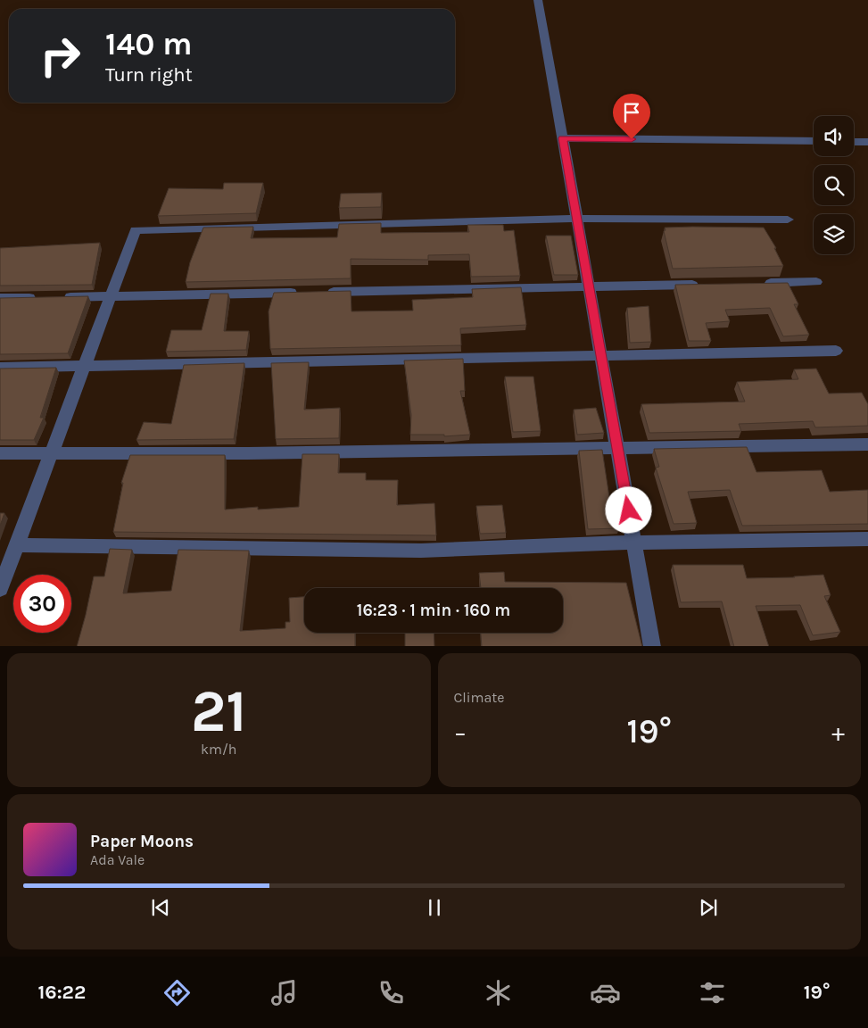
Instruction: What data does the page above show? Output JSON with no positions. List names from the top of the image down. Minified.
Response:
{"page":{"turn":["140 m","Turn right"],"limit":"30","trip":"16:23 · 1 min · 160 m","tile":[["21","km/h"],"Climate"],"heat":["−","19°","+"],"song":["Paper Moons","Ada Vale"],"tabs":["16:22","19°"]}}
